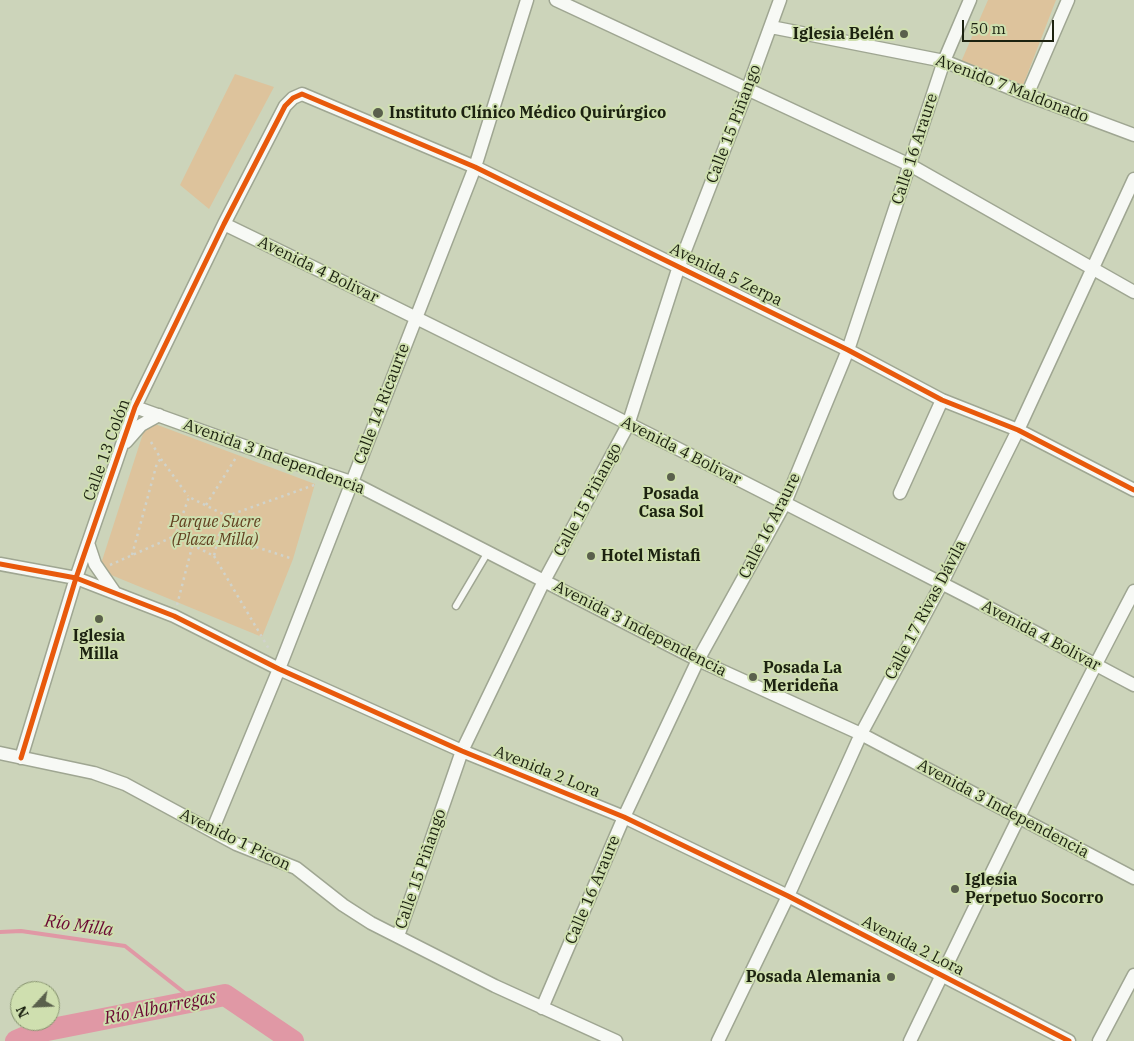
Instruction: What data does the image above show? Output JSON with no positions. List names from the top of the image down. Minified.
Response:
{"streets":{"street":["Avenido 7 Maldonado","Calle 15 Piñango","Calle 16 Araure","Avenida 4 Bolivar","Avenida 5 Zerpa","Calle 14 Ricaurte","Calle 13 Colón","Avenida 3 Independencia","Calle 17 Rivas Dávila","Avenida 2 Lora","Avenido 1 Picon"]},"crossings":[["Avenido 7 Maldonado","Calle 15 Piñango"],["Avenido 7 Maldonado","Calle 16 Araure"],["Calle 15 Piñango","Avenida 4 Bolivar"],["Calle 15 Piñango","Avenida 5 Zerpa"],["Calle 15 Piñango","Avenida 3 Independencia"],["Calle 15 Piñango","Avenida 2 Lora"],["Calle 15 Piñango","Avenido 1 Picon"],["Calle 16 Araure","Avenida 4 Bolivar"],["Calle 16 Araure","Avenida 5 Zerpa"],["Calle 16 Araure","Avenida 3 Independencia"],["Calle 16 Araure","Avenida 2 Lora"],["Calle 16 Araure","Avenido 1 Picon"],["Avenida 4 Bolivar","Calle 14 Ricaurte"],["Avenida 4 Bolivar","Calle 13 Colón"],["Avenida 4 Bolivar","Calle 17 Rivas Dávila"],["Avenida 5 Zerpa","Calle 14 Ricaurte"],["Avenida 5 Zerpa","Calle 13 Colón"],["Avenida 5 Zerpa","Calle 17 Rivas Dávila"],["Calle 14 Ricaurte","Avenida 3 Independencia"],["Calle 14 Ricaurte","Avenida 2 Lora"],["Calle 14 Ricaurte","Avenido 1 Picon"],["Calle 13 Colón","Avenida 3 Independencia"],["Calle 13 Colón","Avenida 2 Lora"],["Calle 13 Colón","Avenido 1 Picon"],["Avenida 3 Independencia","Calle 17 Rivas Dávila"],["Calle 17 Rivas Dávila","Avenida 2 Lora"]],"water":["Río Milla","Río Albarregas"],"parks":["Parque Sucre (Plaza Milla)"],"places":["Iglesia Belén","Instituto Clínico Médico Quirúrgico","Posada Casa Sol","Hotel Mistafi","Iglesia Milla","Posada La Merideña","Iglesia Perpetuo Socorro","Posada Alemania"],"scale_bar":"50 m","north":"bottom left"}
